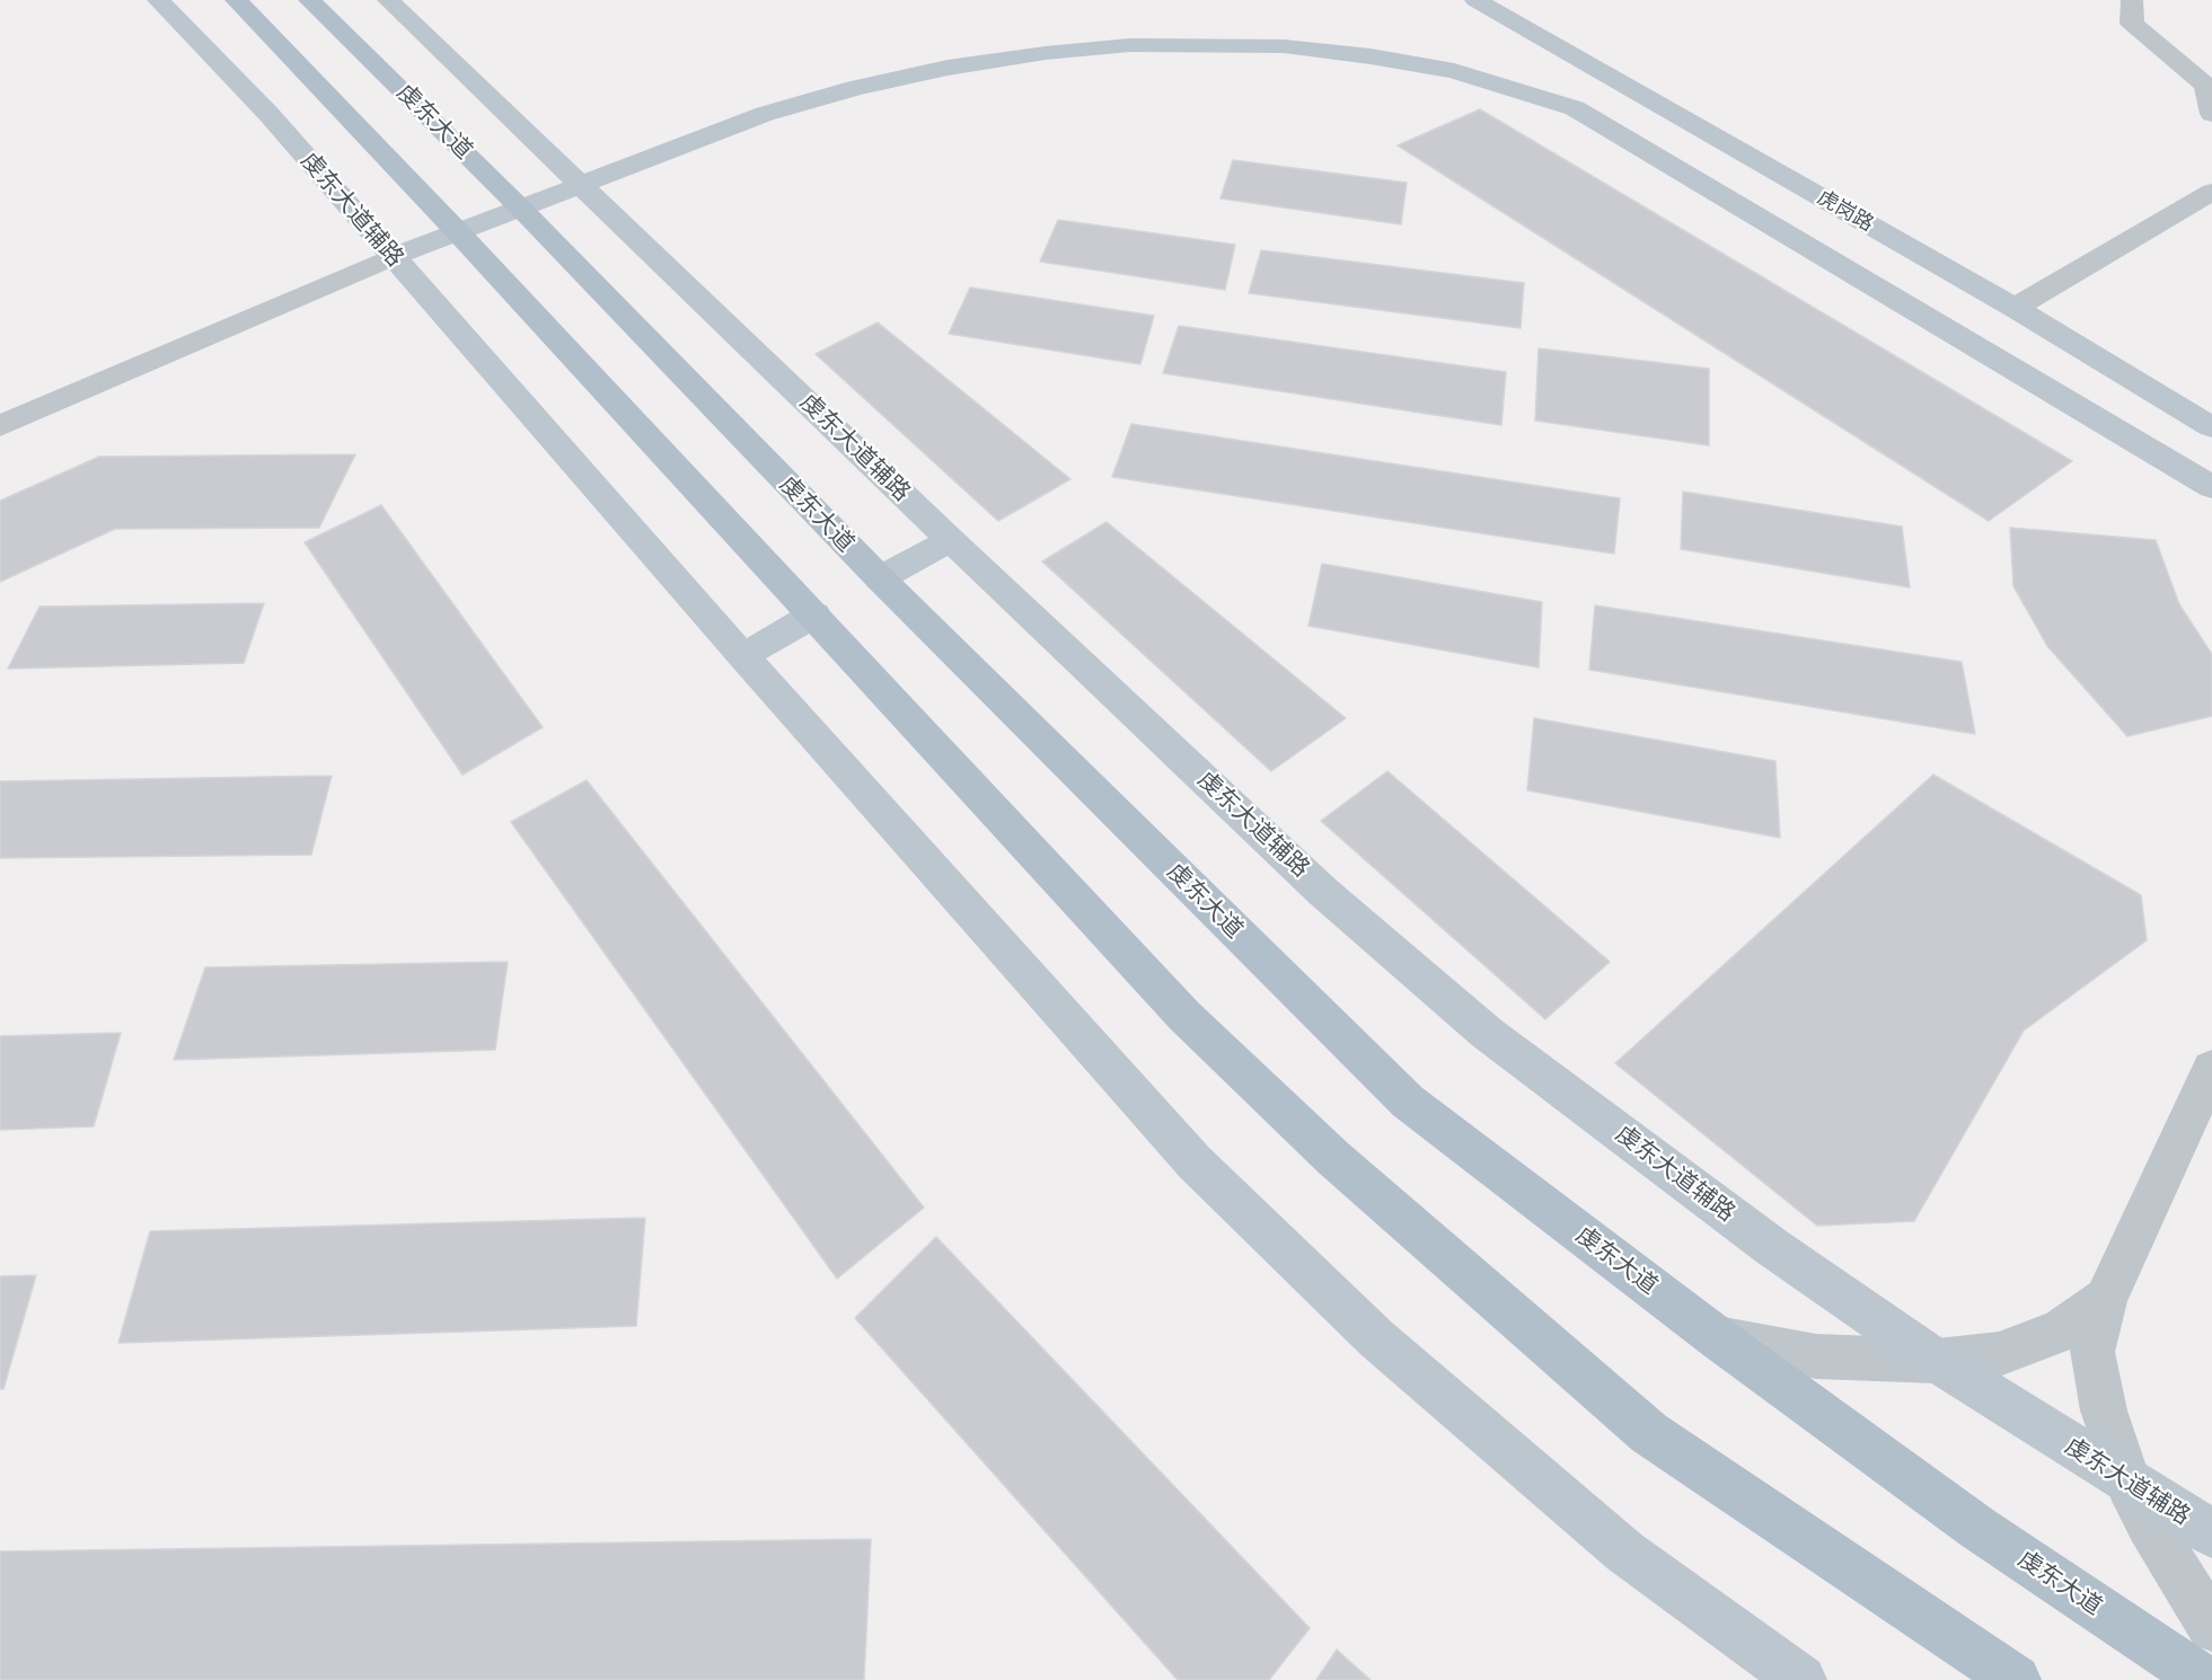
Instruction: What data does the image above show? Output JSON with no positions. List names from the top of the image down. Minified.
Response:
{"streets":{"main road":["虔东大道"],"street":["虔东大道辅路","虎岗路"]}}
